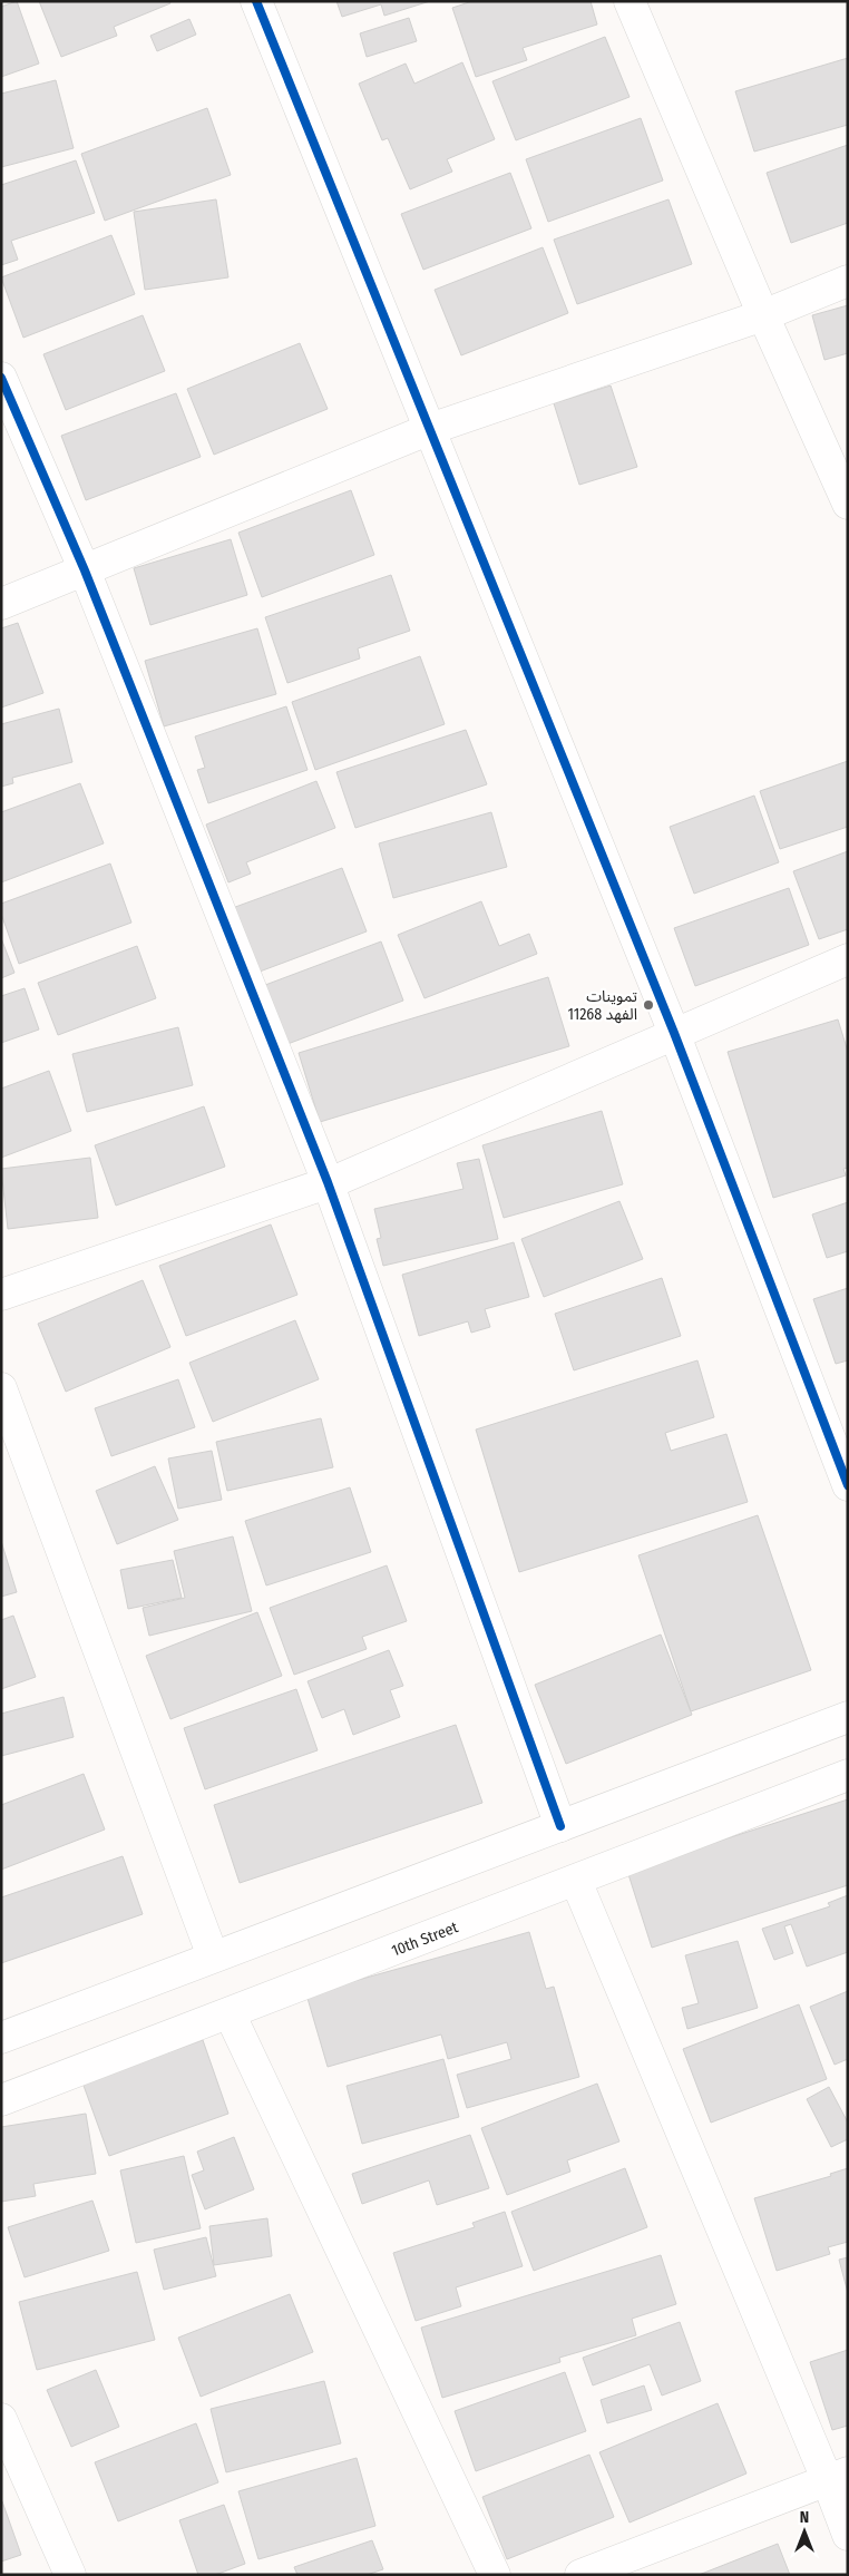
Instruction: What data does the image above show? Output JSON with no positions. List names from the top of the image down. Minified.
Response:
{"streets":{"street":["10th Street"]},"places":["تموينات الفهد 11268"],"north":"top"}
